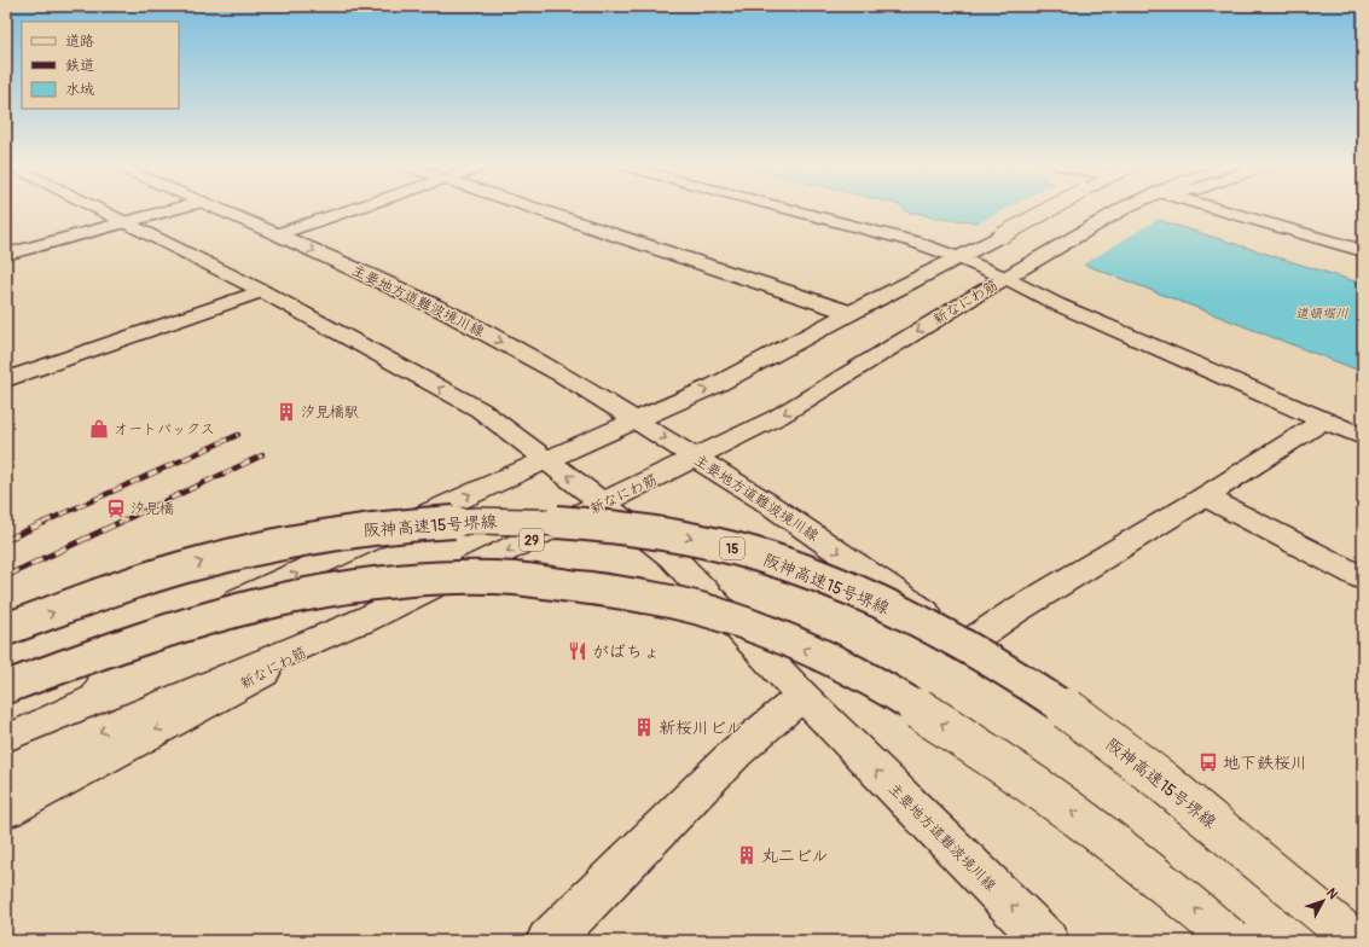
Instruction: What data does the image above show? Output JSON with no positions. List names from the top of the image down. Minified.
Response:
{"streets":{"main road":["主要地方道難波境川線","新なにわ筋","阪神高速15号堺線","29","15"]},"crossings":[["主要地方道難波境川線","新なにわ筋"]],"water":["道頓堀川"],"places":{"building":["汐見橋駅","新桜川ビル","丸二ビル"],"shop":["オートバックス"],"station":["汐見橋"],"restaurant":["がばちょ"],"bus stop":["地下鉄桜川"]},"legend":["道路","鉄道","水域"],"north":"top right"}
